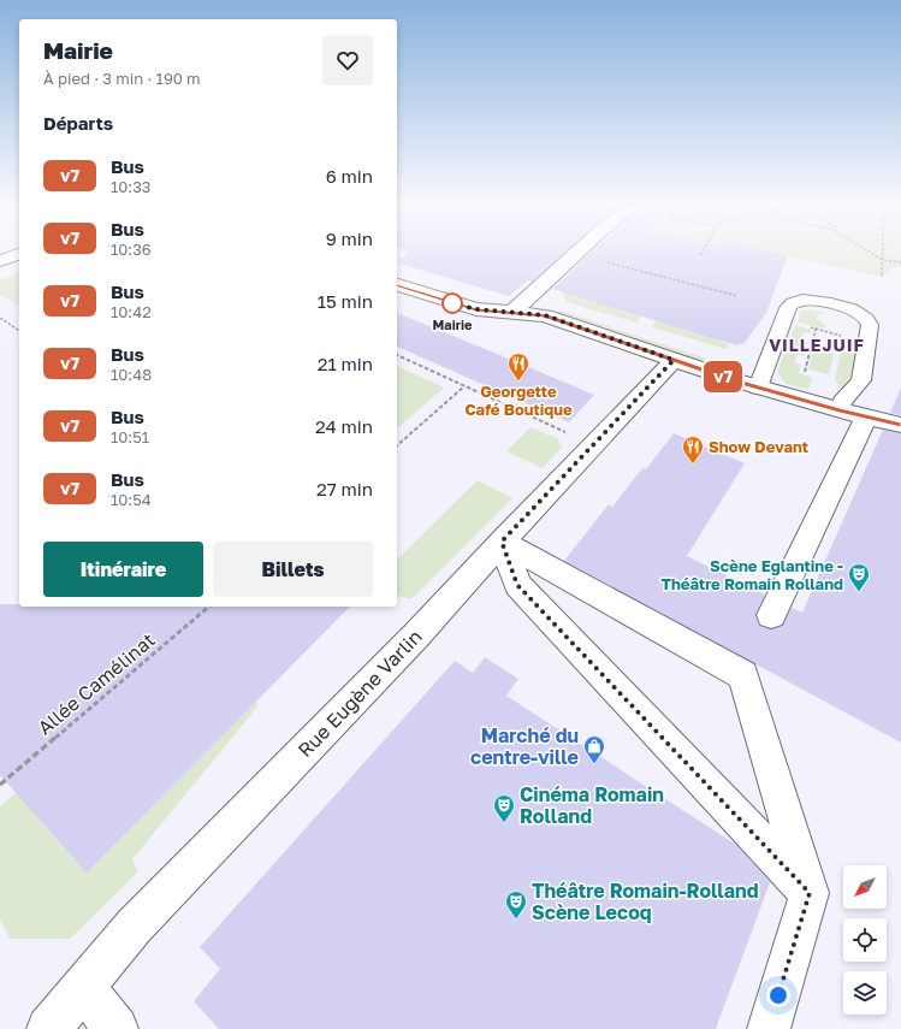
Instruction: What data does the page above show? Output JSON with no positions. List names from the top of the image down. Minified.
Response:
{"streets":{"street":["Rue Eugène Varlin"],"path":["Allée Camélinat"]},"districts":["VILLEJUIF"],"places":{"other":["Mairie"],"restaurant":["Georgette Café Boutique","Show Devant"],"theatre":["Scène Eglantine - Théâtre Romain Rolland","Cinéma Romain Rolland","Théâtre Romain-Rolland Scène Lecoq"],"shop":["Marché du centre-ville"]},"lines":["bus line v7"],"north":"bottom left","page":{"on_map":"v7","heading":[["Mairie","À pied · 3 min · 190 m"],"Départs"],"list":[{"mark":"v7","name":"Bus","note":"10:33","value":"6 min"},{"mark":"v7","name":"Bus","note":"10:36","value":"9 min"},{"mark":"v7","name":"Bus","note":"10:42","value":"15 min"},{"mark":"v7","name":"Bus","note":"10:48","value":"21 min"},{"mark":"v7","name":"Bus","note":"10:51","value":"24 min"},{"mark":"v7","name":"Bus","note":"10:54","value":"27 min"}],"buttons":["Itinéraire","Billets"]}}
